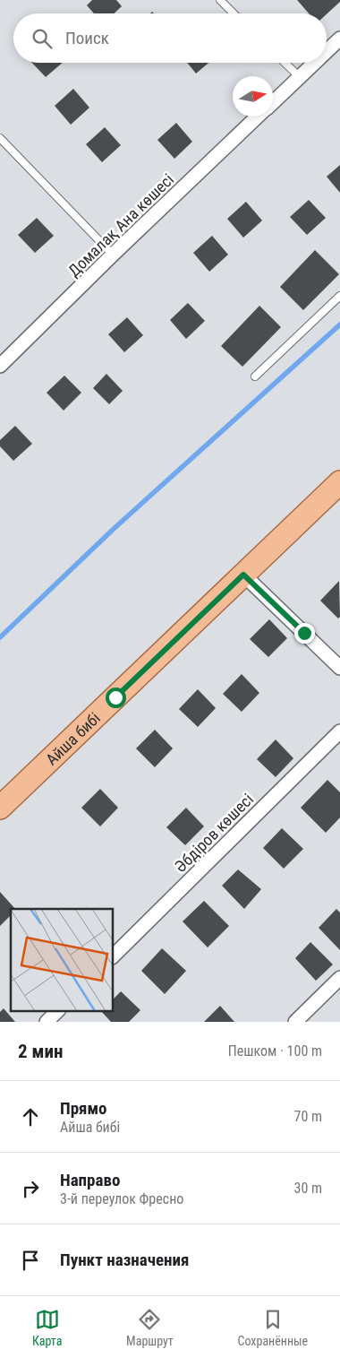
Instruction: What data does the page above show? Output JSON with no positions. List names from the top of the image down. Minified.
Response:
{"streets":{"main road":["Айша бибі"],"street":["Домалақ Ана көшесі","Әбдіров көшесі"]},"north":"right","page":{"search":"Поиск","heading":["2 мин","Пешком · 100 m"],"list":[["Прямо","Айша бибі","70 m"],["Направо","3-й переулок Фресно","30 m"],"Пункт назначения"],"nav":["Карта","Маршрут","Сохранённые"]}}
